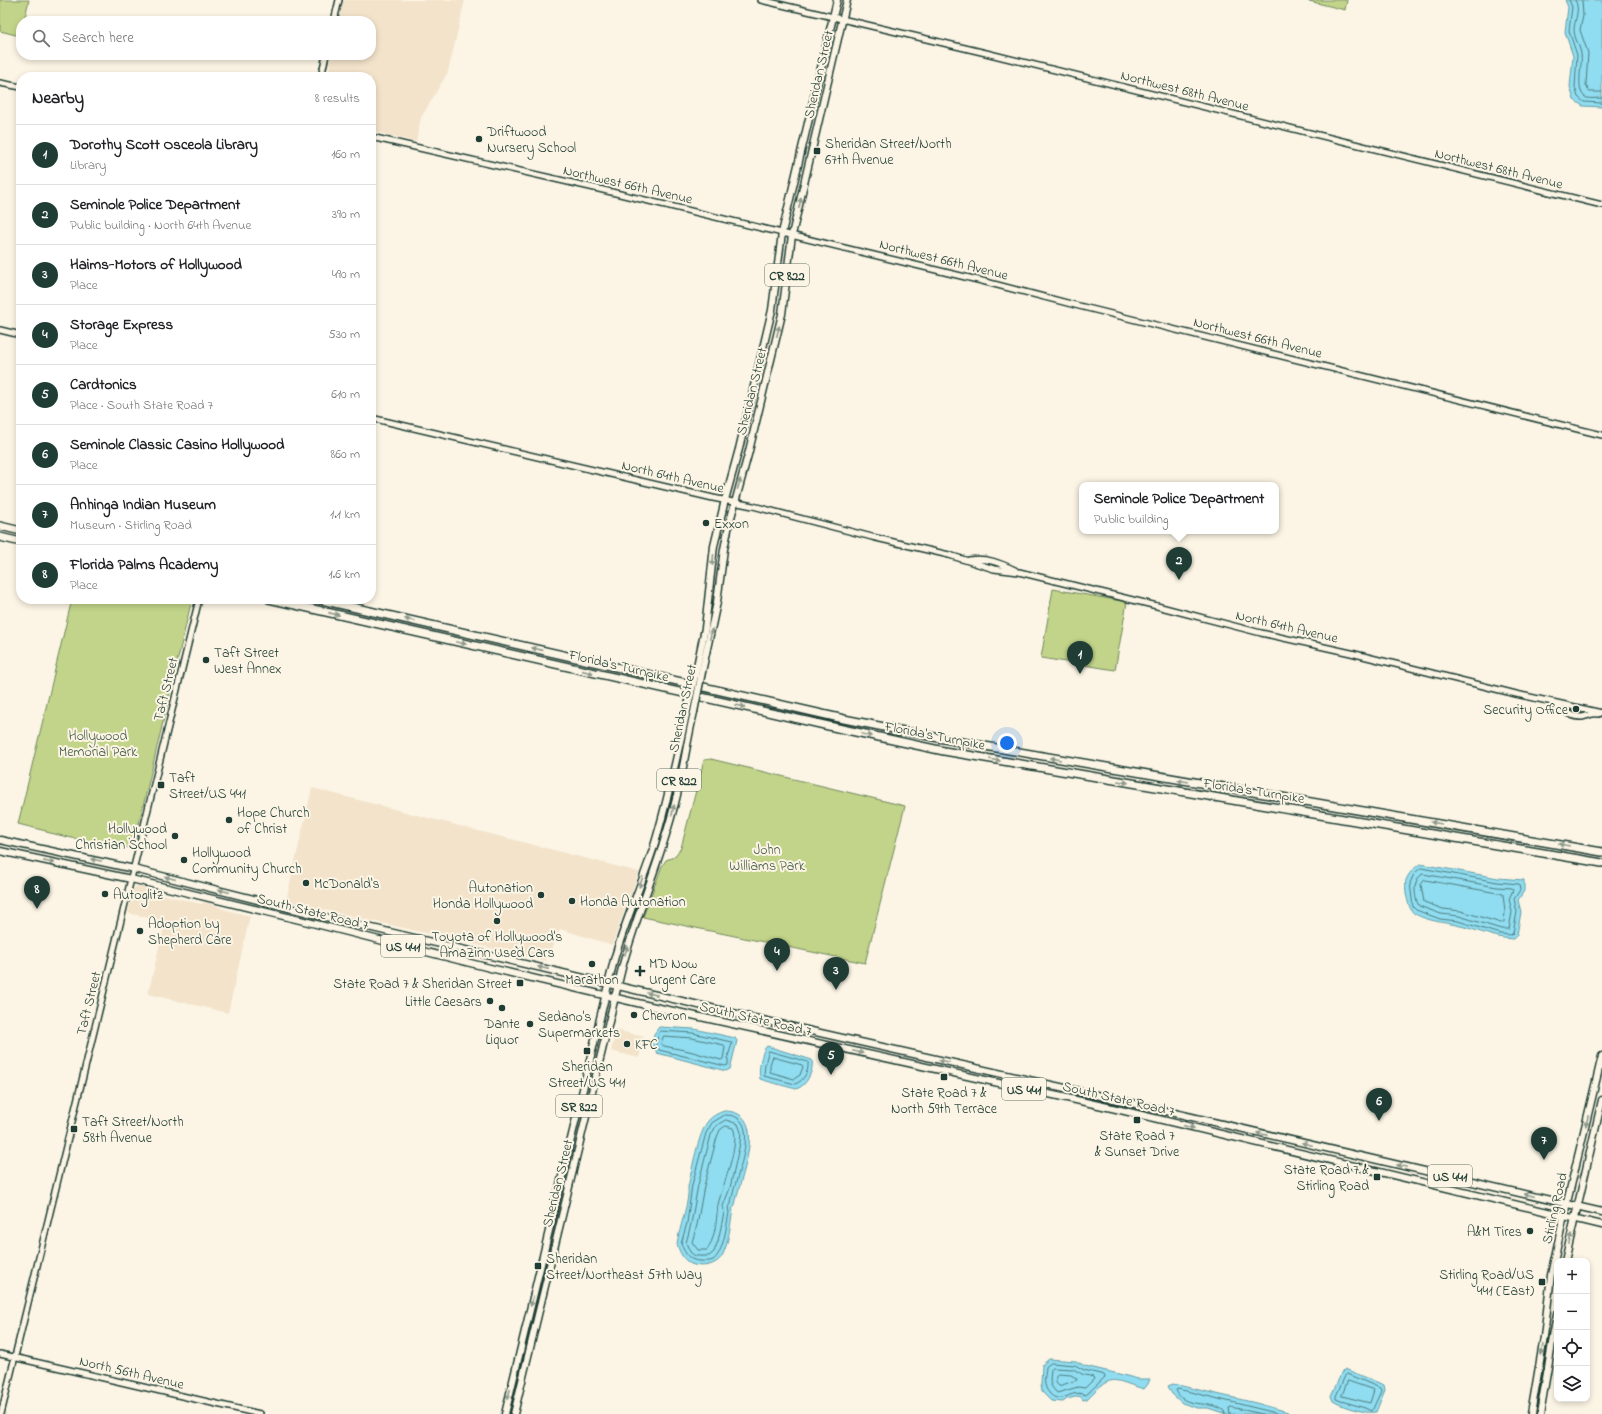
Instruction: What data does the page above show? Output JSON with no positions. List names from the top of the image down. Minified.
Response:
{"streets":{"highway":["Florida's Turnpike"],"main road":["Sheridan Street","CR 822","South State Road 7","US 441","SR 822","Stirling Road"],"street":["Northwest 68th Avenue","Northwest 66th Avenue","North 64th Avenue","Taft Street","North 56th Avenue"]},"crossings":[["Sheridan Street","Northwest 68th Avenue"],["Sheridan Street","Northwest 66th Avenue"],["Sheridan Street","North 64th Avenue"],["Sheridan Street","South State Road 7"],["Taft Street","South State Road 7"],["Taft Street","North 56th Avenue"],["South State Road 7","Stirling Road"]],"parks":["Hollywood Memorial Park","John Williams Park"],"places":{"other":["Driftwood Nursery School","Exxon","Taft Street West Annex","Security Office","Hope Church of Christ","Hollywood Christian School","Hollywood Community Church","McDonald's","Autoglitz","Autonation Honda Hollywood","Honda Autonation","Toyota of Hollywood's AmaZinn Used Cars","Adoption by Shepherd Care","Marathon","Little Caesars","Dante Liquor","Chevron","Sedano's Supermarkets","KFC","A&M Tires"],"transit":["Sheridan Street/North 67th Avenue","Taft Street/US 441","State Road 7 & Sheridan Street","Sheridan Street/US 441","State Road 7 & North 59th Terrace","State Road 7 & Sunset Drive","Taft Street/North 58th Avenue","State Road 7 & Stirling Road","Sheridan Street/Northeast 57th Way","Stirling Road/US 441 (East)"],"health":["MD Now Urgent Care"]},"page":{"search":"Search here","heading":["Nearby","8 results"],"list":[{"mark":"1","name":"Dorothy Scott Osceola Library","note":"Library","value":"160 m"},{"mark":"2","name":"Seminole Police Department","note":"Public building · North 64th Avenue","value":"390 m"},{"mark":"3","name":"Haims-Motors of Hollywood","note":"Place","value":"490 m"},{"mark":"4","name":"Storage Express","note":"Place","value":"530 m"},{"mark":"5","name":"Cardtonics","note":"Place · South State Road 7","value":"610 m"},{"mark":"6","name":"Seminole Classic Casino Hollywood","note":"Place","value":"860 m"},{"mark":"7","name":"Anhinga Indian Museum","note":"Museum · Stirling Road","value":"1.1 km"},{"mark":"8","name":"Florida Palms Academy","note":"Place","value":"1.6 km"}],"popup":["Seminole Police Department","Public building"],"pins":["2","1","8","4","3","5","6","7"],"map_buttons":["+","−"]}}
